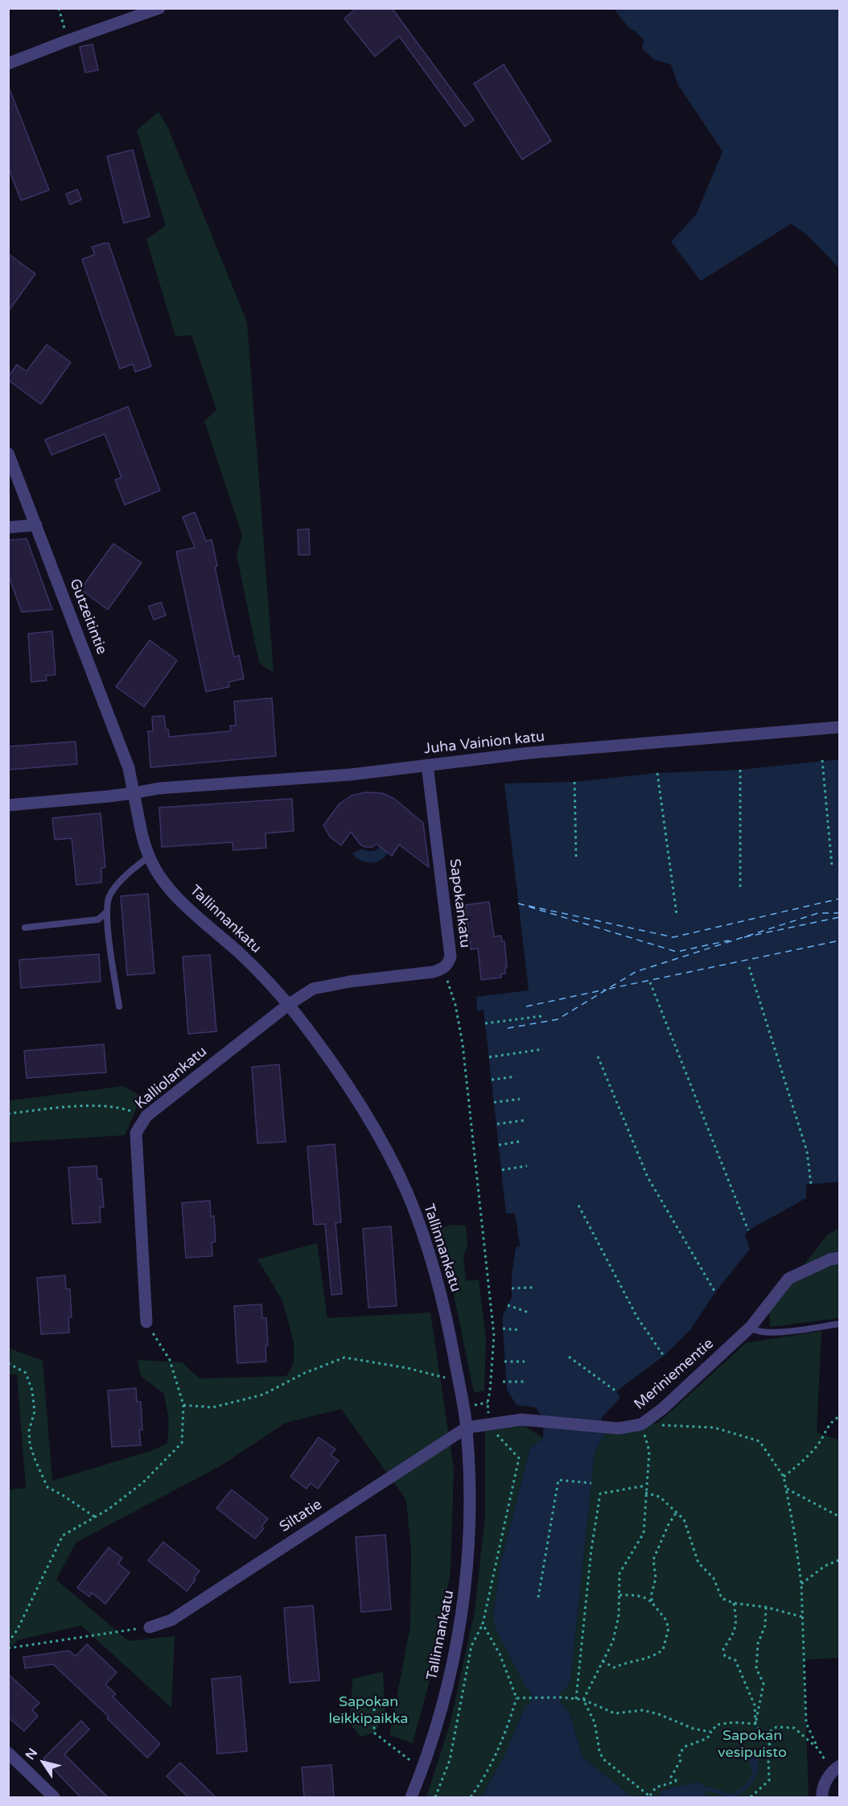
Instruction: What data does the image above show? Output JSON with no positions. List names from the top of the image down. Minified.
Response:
{"streets":{"street":["Gutzeitintie","Juha Vainion katu","Sapokankatu","Tallinnankatu","Kalliolankatu","Meriniementie","Siltatie"]},"crossings":[["Gutzeitintie","Juha Vainion katu"],["Gutzeitintie","Tallinnankatu"],["Juha Vainion katu","Sapokankatu"],["Juha Vainion katu","Tallinnankatu"],["Tallinnankatu","Kalliolankatu"],["Tallinnankatu","Meriniementie"],["Tallinnankatu","Siltatie"],["Meriniementie","Siltatie"]],"parks":["Sapokan leikkipaikka","Sapokan vesipuisto"],"north":"top left"}
